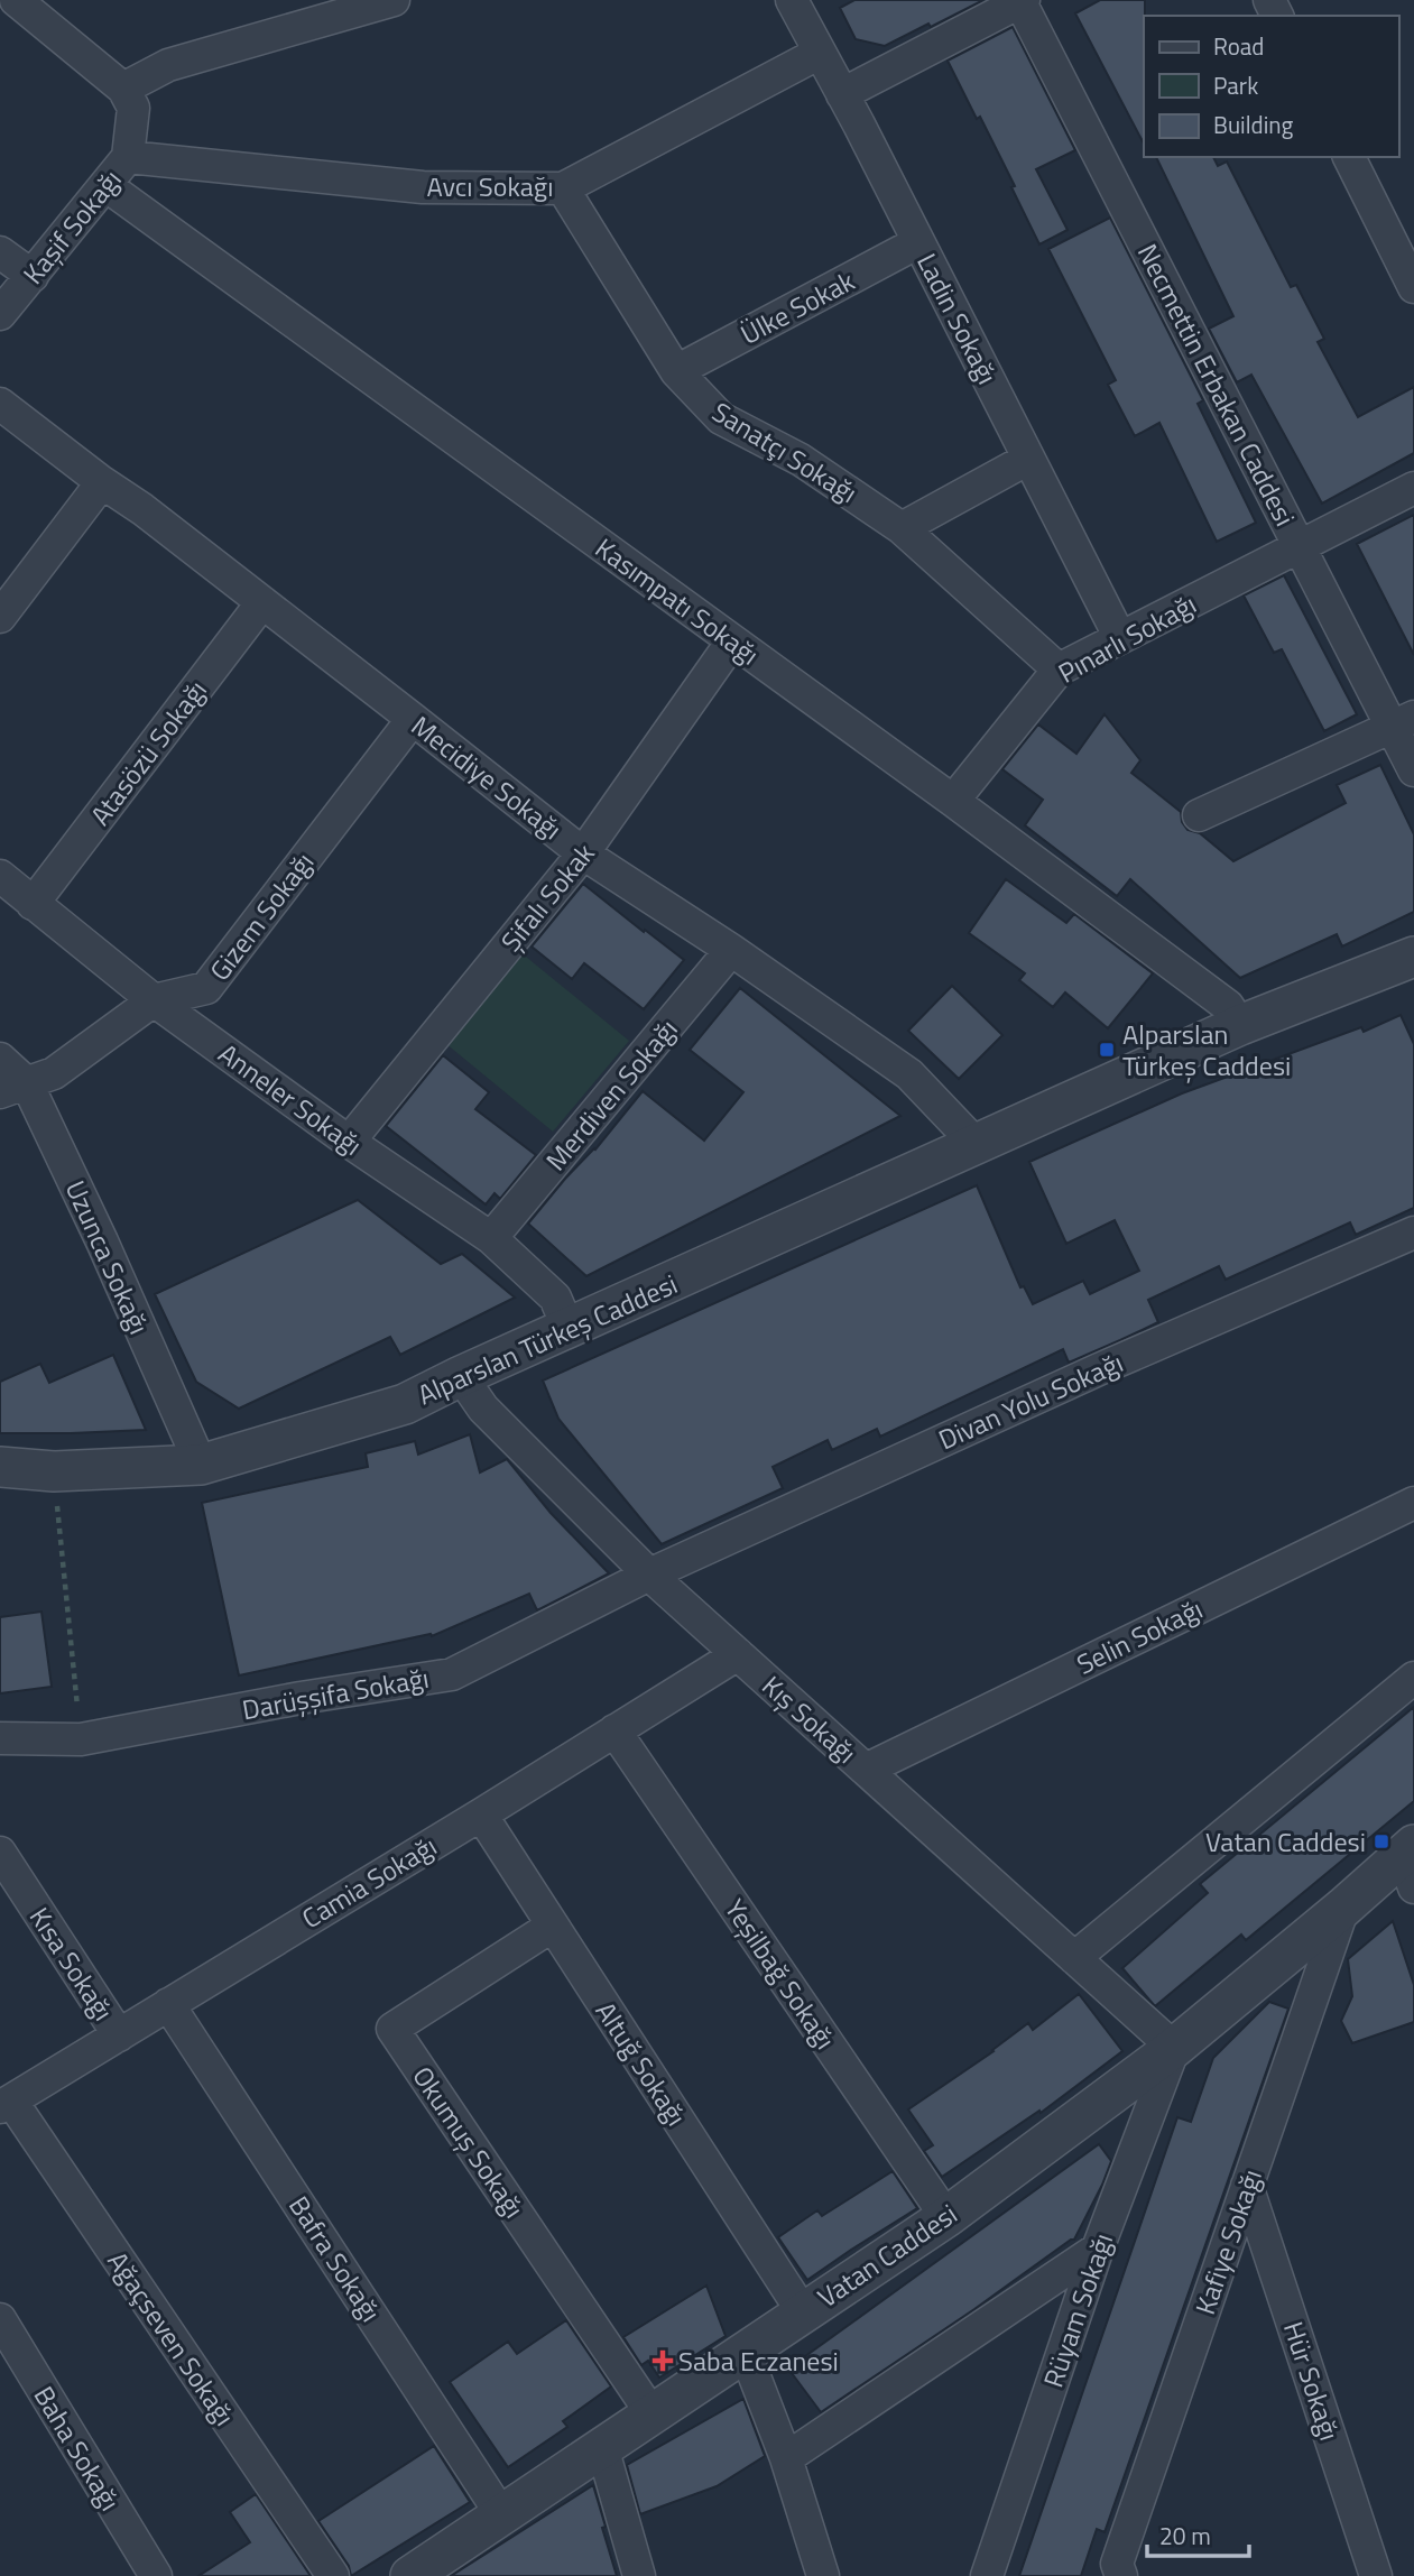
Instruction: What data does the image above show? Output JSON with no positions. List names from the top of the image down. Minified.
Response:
{"streets":{"street":["Avcı Sokağı","Kaşif Sokağı","Ülke Sokak","Ladin Sokağı","Necmettin Erbakan Caddesi","Sanatçı Sokağı","Kasımpatı Sokağı","Pınarlı Sokağı","Atasözü Sokağı","Mecidiye Sokağı","Şifalı Sokak","Gizem Sokağı","Merdiven Sokağı","Anneler Sokağı","Uzunca Sokağı","Alparslan Türkeş Caddesi","Divan Yolu Sokağı","Selin Sokağı","Darüşşifa Sokağı","Kış Sokağı","Camia Sokağı","Kısa Sokağı","Yeşilbağ Sokağı","Altuğ Sokağı","Okumuş Sokağı","Kafiye Sokağı","Vatan Caddesi","Bafra Sokağı","Rüyam Sokağı","Ağaçseven Sokağı","Hür Sokağı","Baha Sokağı"]},"crossings":[["Avcı Sokağı","Kaşif Sokağı"],["Avcı Sokağı","Ladin Sokağı"],["Avcı Sokağı","Sanatçı Sokağı"],["Kaşif Sokağı","Kasımpatı Sokağı"],["Ülke Sokak","Ladin Sokağı"],["Ülke Sokak","Sanatçı Sokağı"],["Ladin Sokağı","Pınarlı Sokağı"],["Necmettin Erbakan Caddesi","Pınarlı Sokağı"],["Sanatçı Sokağı","Pınarlı Sokağı"],["Kasımpatı Sokağı","Pınarlı Sokağı"],["Kasımpatı Sokağı","Şifalı Sokak"],["Kasımpatı Sokağı","Alparslan Türkeş Caddesi"],["Atasözü Sokağı","Mecidiye Sokağı"],["Atasözü Sokağı","Anneler Sokağı"],["Mecidiye Sokağı","Şifalı Sokak"],["Mecidiye Sokağı","Gizem Sokağı"],["Mecidiye Sokağı","Merdiven Sokağı"],["Mecidiye Sokağı","Alparslan Türkeş Caddesi"],["Şifalı Sokak","Anneler Sokağı"],["Gizem Sokağı","Anneler Sokağı"],["Gizem Sokağı","Uzunca Sokağı"],["Merdiven Sokağı","Anneler Sokağı"],["Anneler Sokağı","Alparslan Türkeş Caddesi"],["Uzunca Sokağı","Alparslan Türkeş Caddesi"],["Alparslan Türkeş Caddesi","Kış Sokağı"],["Divan Yolu Sokağı","Darüşşifa Sokağı"],["Divan Yolu Sokağı","Kış Sokağı"],["Selin Sokağı","Kış Sokağı"],["Darüşşifa Sokağı","Kış Sokağı"],["Kış Sokağı","Camia Sokağı"],["Kış Sokağı","Vatan Caddesi"],["Kış Sokağı","Rüyam Sokağı"],["Camia Sokağı","Kısa Sokağı"],["Camia Sokağı","Yeşilbağ Sokağı"],["Camia Sokağı","Altuğ Sokağı"],["Camia Sokağı","Bafra Sokağı"],["Camia Sokağı","Ağaçseven Sokağı"],["Yeşilbağ Sokağı","Vatan Caddesi"],["Altuğ Sokağı","Okumuş Sokağı"],["Altuğ Sokağı","Vatan Caddesi"],["Okumuş Sokağı","Vatan Caddesi"],["Kafiye Sokağı","Vatan Caddesi"],["Kafiye Sokağı","Hür Sokağı"],["Vatan Caddesi","Bafra Sokağı"],["Vatan Caddesi","Rüyam Sokağı"]],"places":{"transit":["Alparslan Türkeş Caddesi","Vatan Caddesi"],"health":["Saba Eczanesi"]},"legend":["Road","Park","Building"],"scale_bar":"20 m"}
